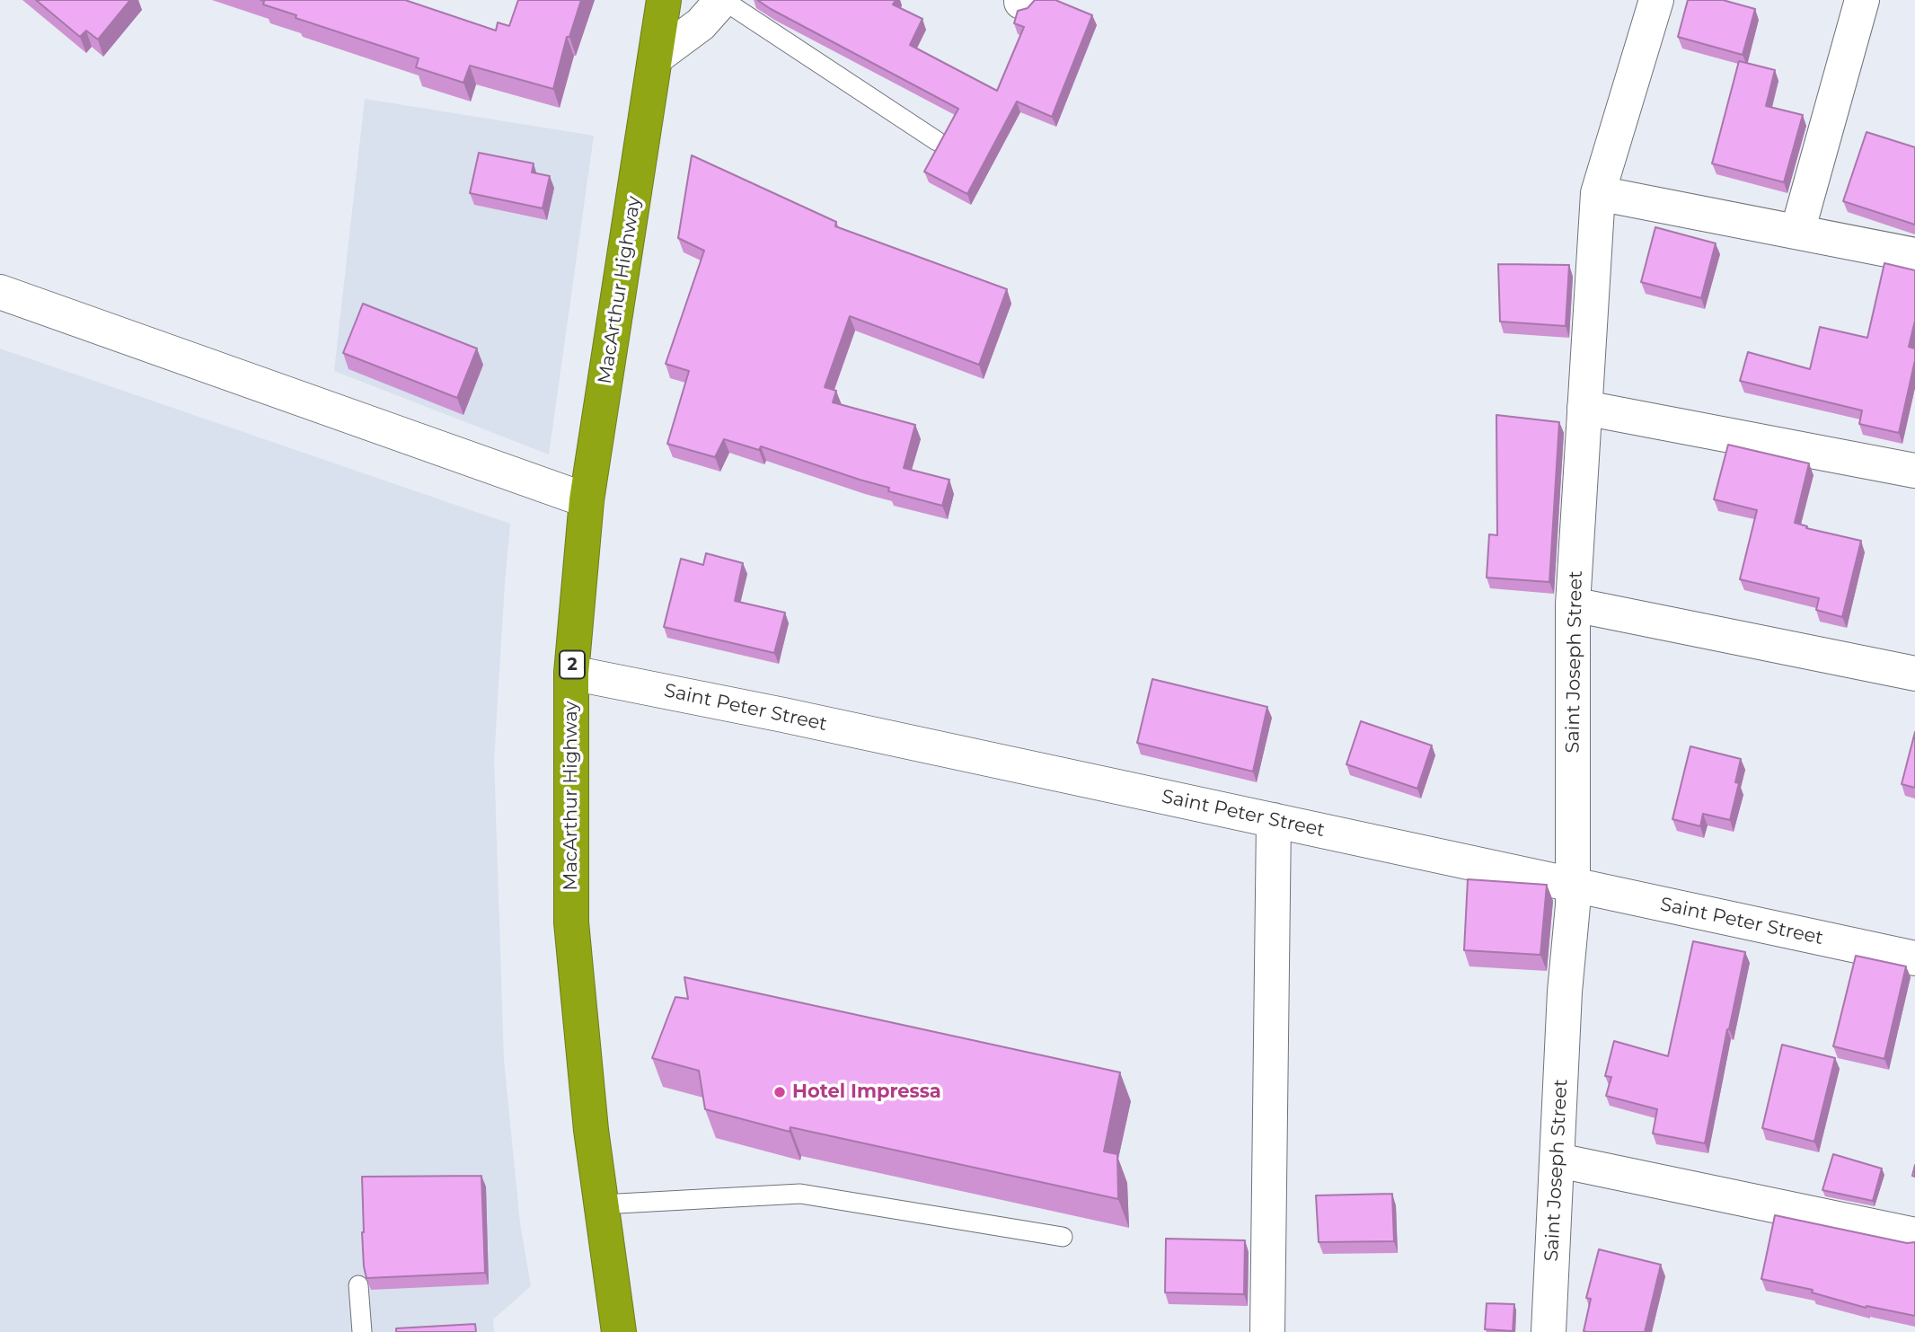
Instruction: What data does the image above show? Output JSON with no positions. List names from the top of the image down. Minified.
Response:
{"streets":{"highway":["MacArthur Highway","2"],"street":["Saint Joseph Street","Saint Peter Street"]},"crossings":[["MacArthur Highway","Saint Peter Street"],["Saint Joseph Street","Saint Peter Street"]],"places":["Hotel Impressa"]}
